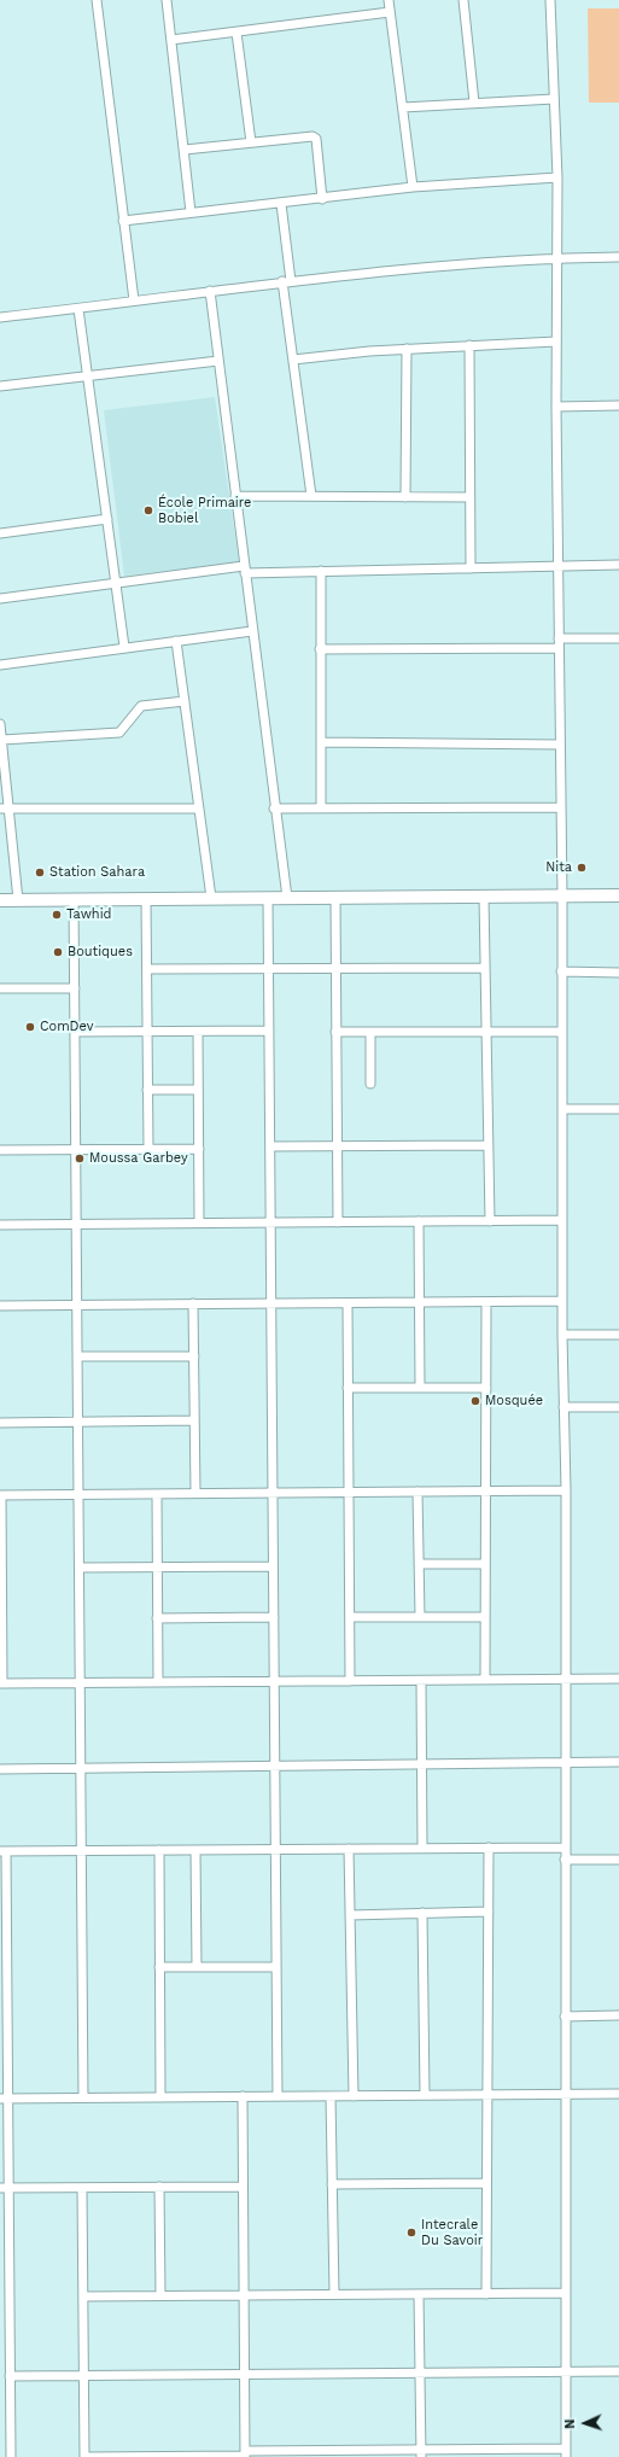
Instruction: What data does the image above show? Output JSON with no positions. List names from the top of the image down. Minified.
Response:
{"places":["École Primaire Bobiel","Nita","Station Sahara","Tawhid","Boutiques","ComDev","Moussa Garbey","Mosquée","Intecrale Du Savoir"],"north":"left"}
